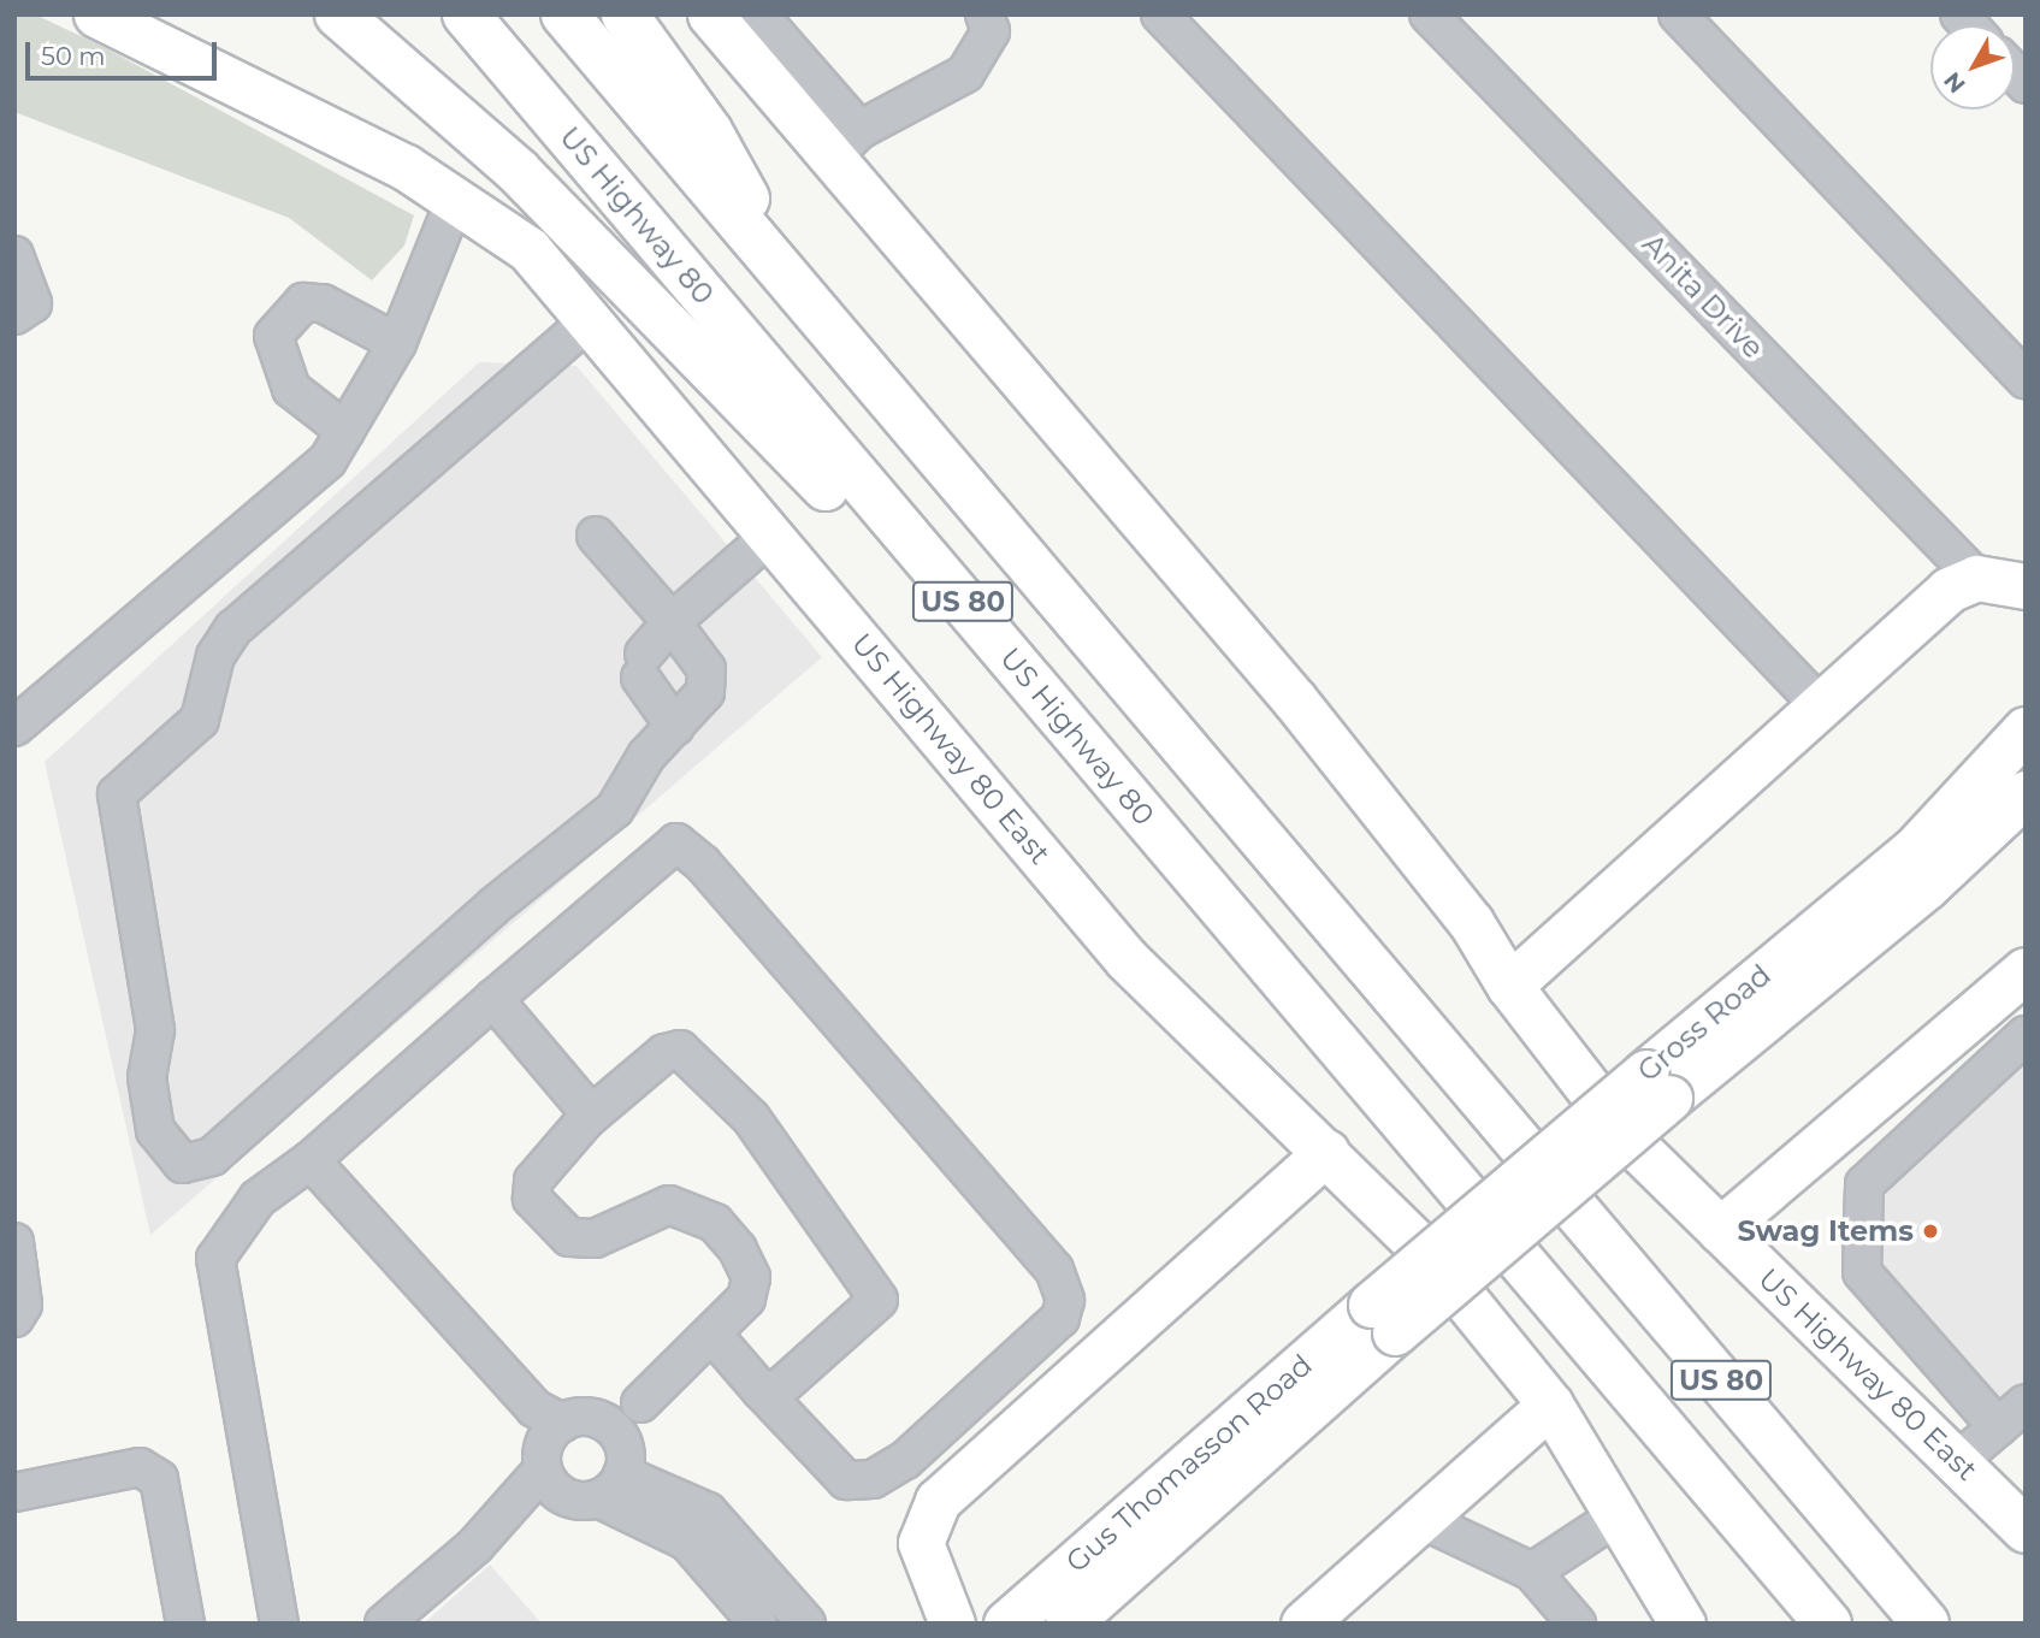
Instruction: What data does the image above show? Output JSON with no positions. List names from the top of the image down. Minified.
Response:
{"streets":{"highway":["US Highway 80","US 80"],"main road":["US Highway 80 East","Gross Road","Gus Thomasson Road"],"street":["Anita Drive"]},"crossings":[["Gross Road","Gus Thomasson Road"]],"places":["Swag Items"],"scale_bar":"50 m","north":"bottom left"}
